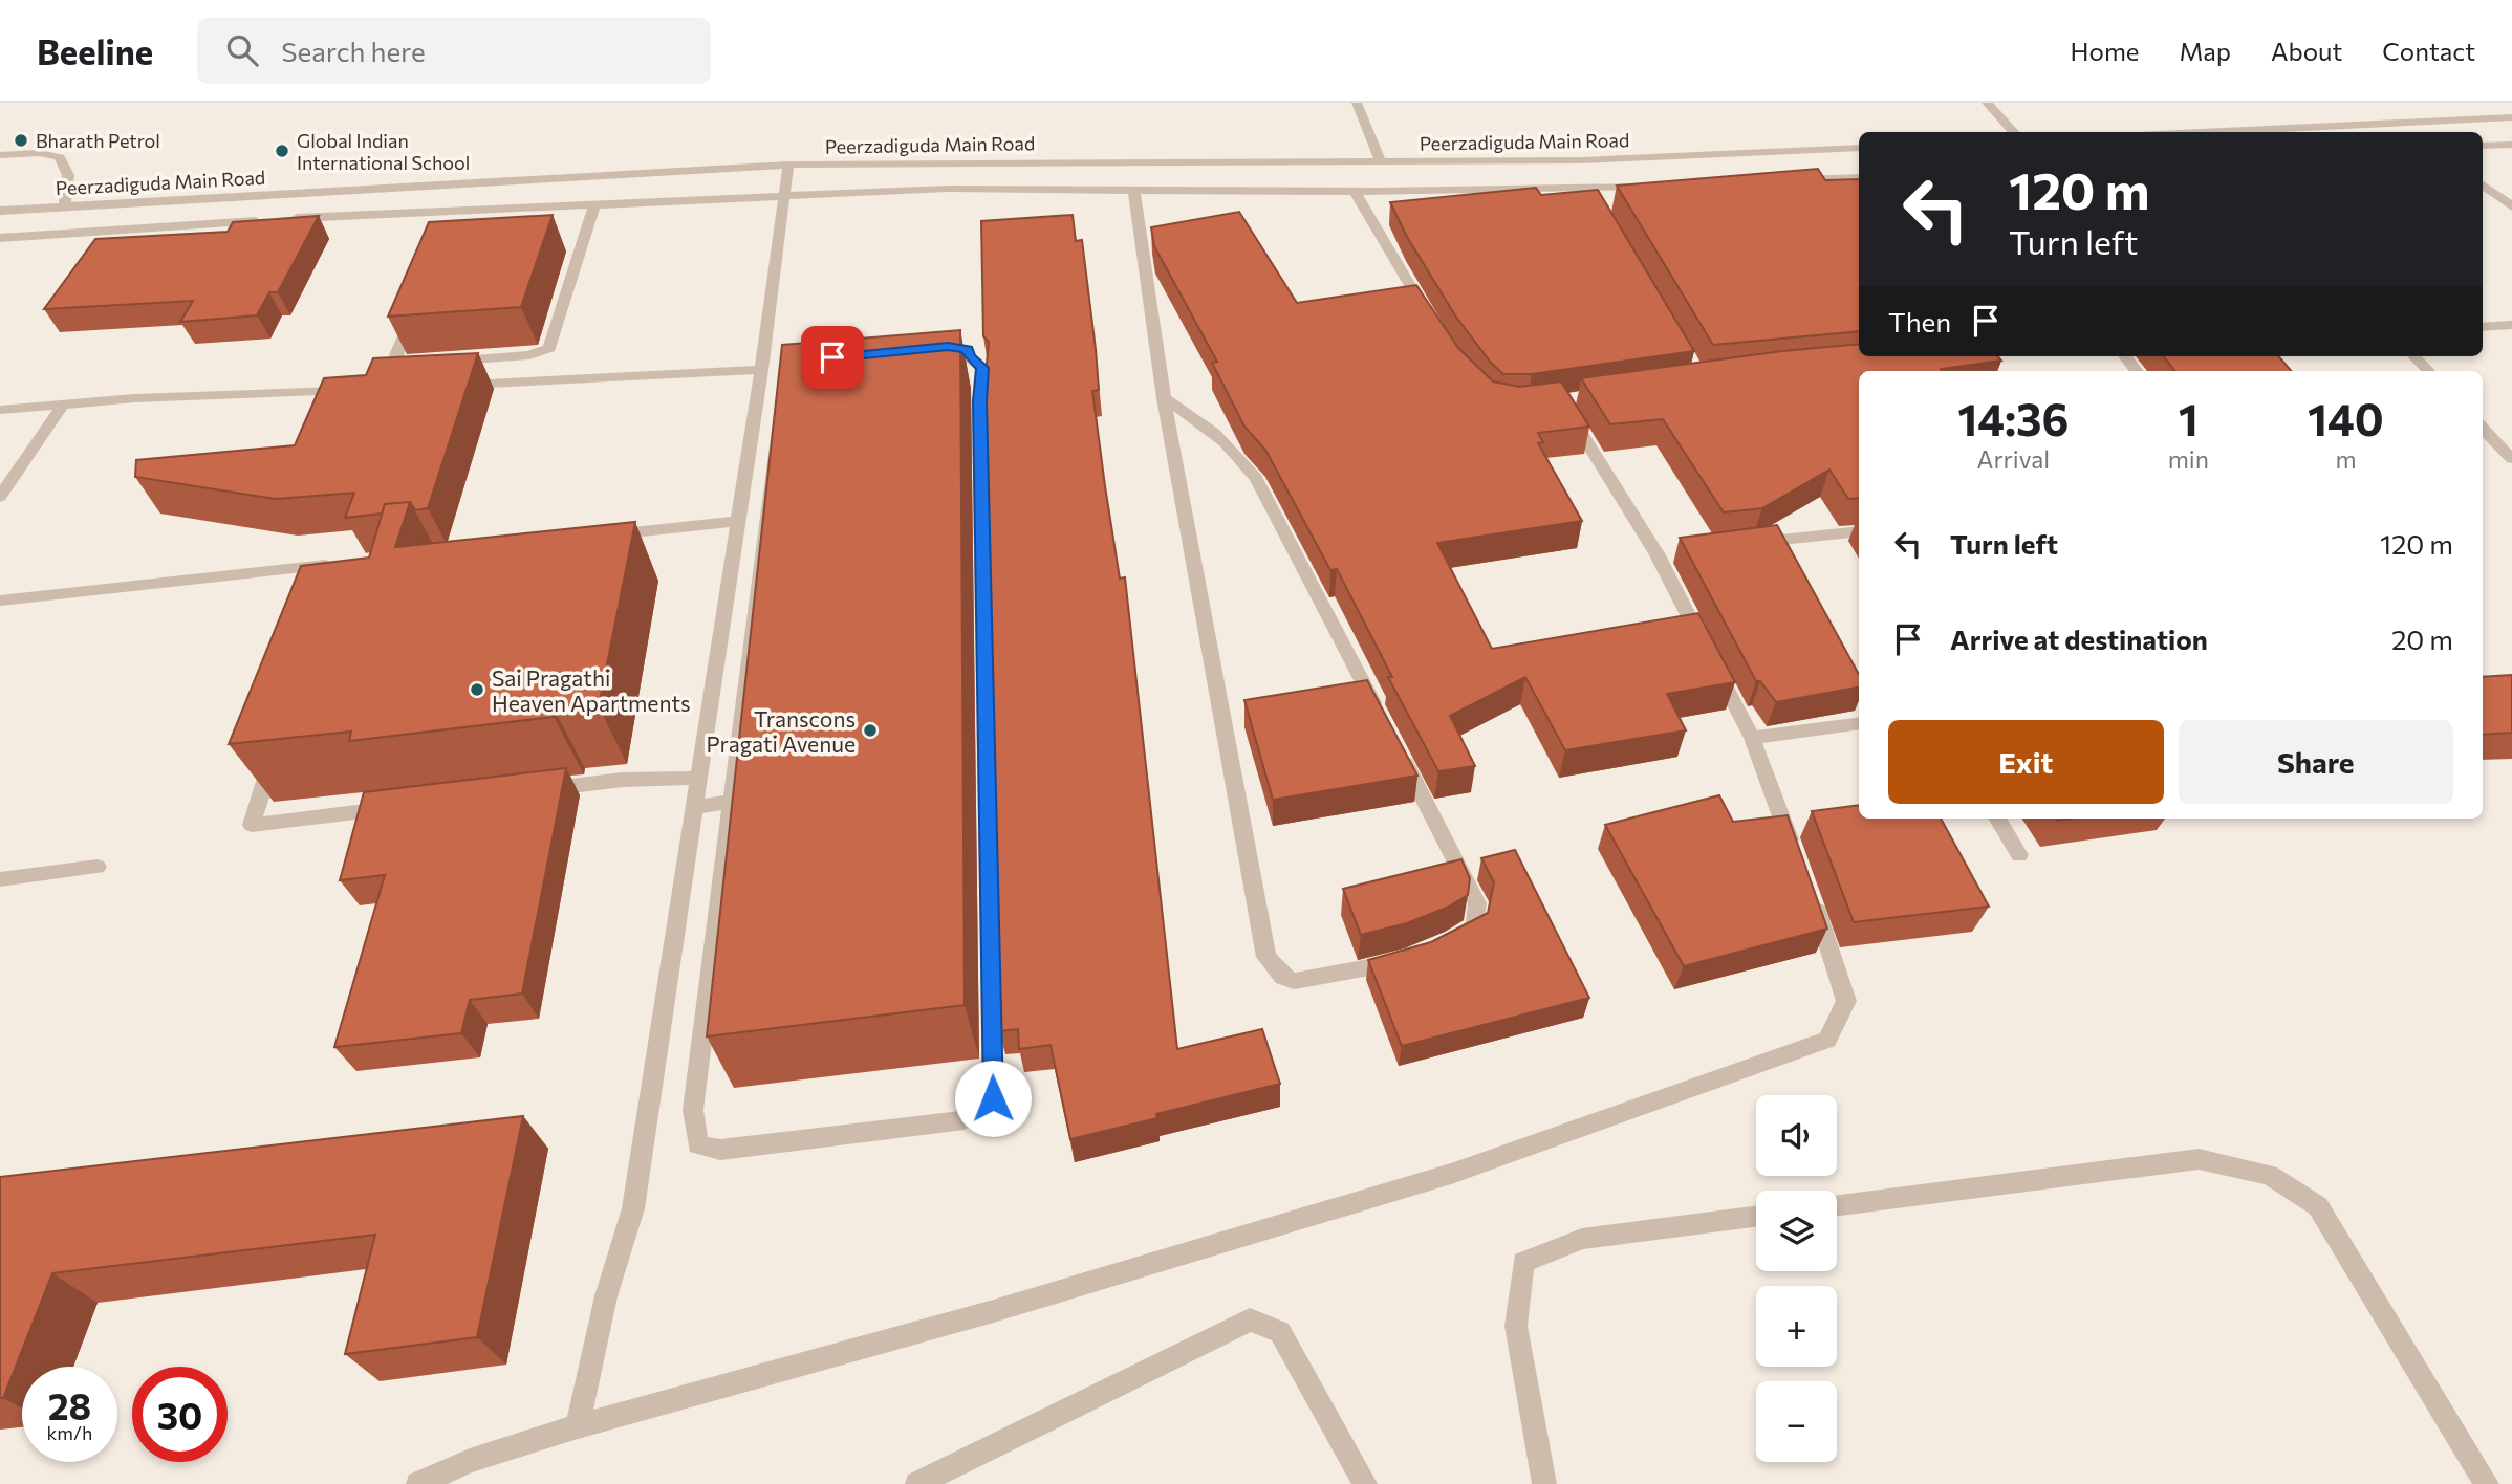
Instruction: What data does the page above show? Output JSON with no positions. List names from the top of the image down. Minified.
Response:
{"streets":{"street":["Peerzadiguda Main Road"]},"places":["Bharath Petrol","Global Indian International School","Sai Pragathi Heaven Apartments","Transcons Pragati Avenue"],"page":{"header":"Beeline","search":"Search here","nav":["Home","Map","About","Contact"],"turn":["120 m","Turn left"],"then":"Then","eta":["14:36","Arrival","1","min","140","m"],"list":[{"name":"Turn left","value":"120 m"},{"name":"Arrive at destination","value":"20 m"}],"buttons":["Exit","Share"],"map_buttons":["+","−"],"speed":"28 km/h","limit":"30"}}
